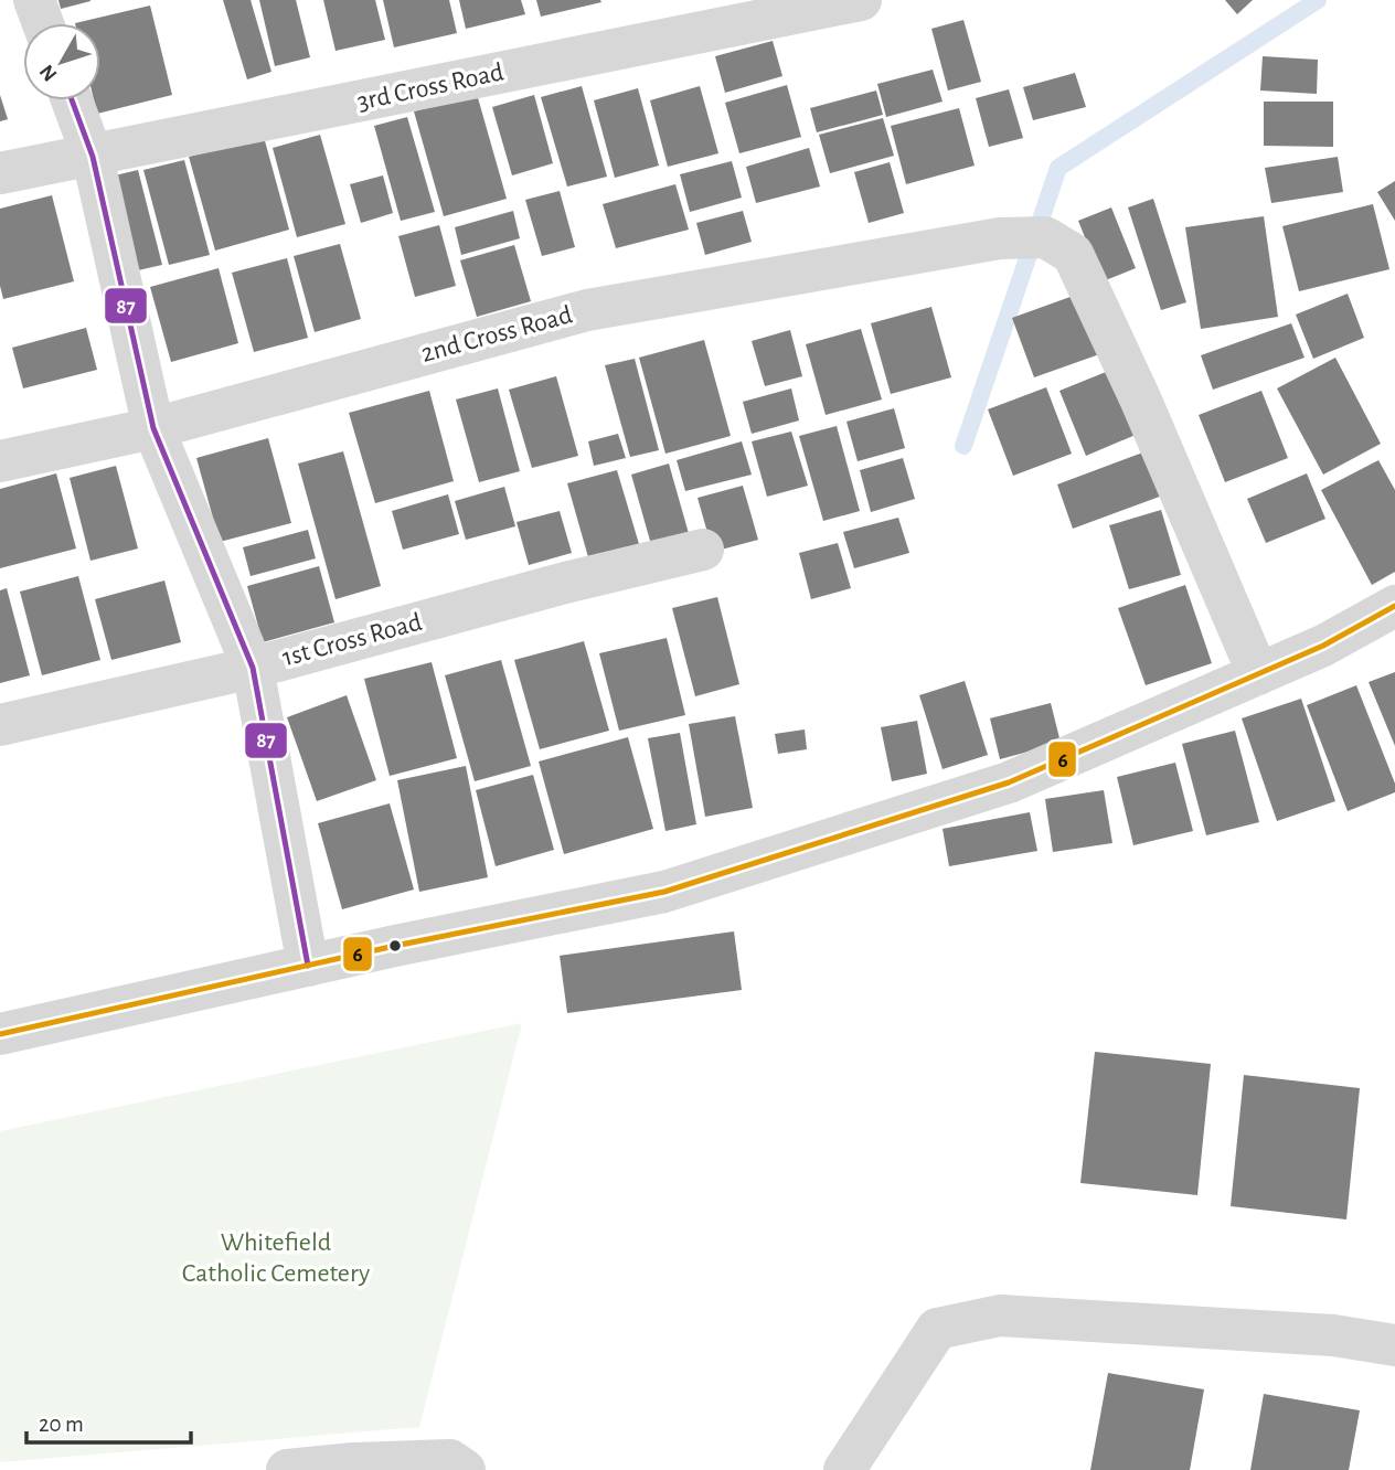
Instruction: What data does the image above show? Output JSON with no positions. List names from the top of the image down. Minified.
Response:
{"streets":{"street":["3rd Cross Road","2nd Cross Road","1st Cross Road"]},"parks":["Whitefield Catholic Cemetery"],"lines":["transit line 87","transit line 6"],"scale_bar":"20 m","north":"bottom left"}
